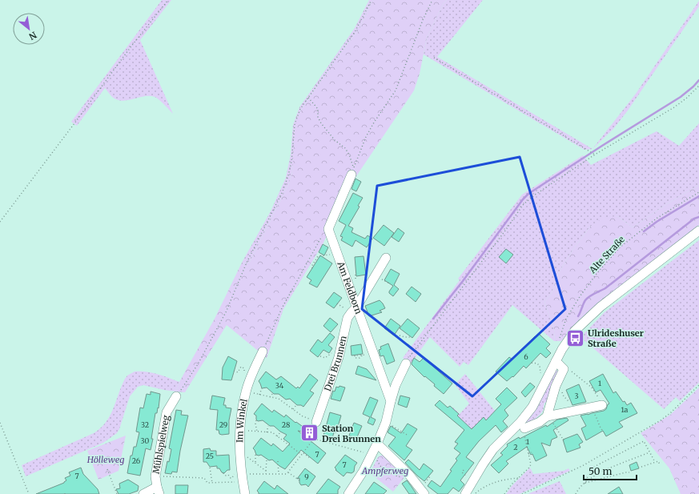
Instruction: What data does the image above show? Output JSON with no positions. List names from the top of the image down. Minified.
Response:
{"streets":{"street":["Am Feldborn","Drei Brunnen","Im Winkel","Mühlspielweg"],"path":["Alte Straße"]},"crossings":[["Am Feldborn","Drei Brunnen"]],"parks":["Hölleweg","Ampferweg"],"places":{"bus stop":["Ulrideshuser Straße"],"building":["Station Drei Brunnen"]},"house_numbers":["6","1","34","3","1a","32","29","28","30","1","2","7","25","26","7","7","9"],"scale_bar":"50 m","north":"bottom right"}
